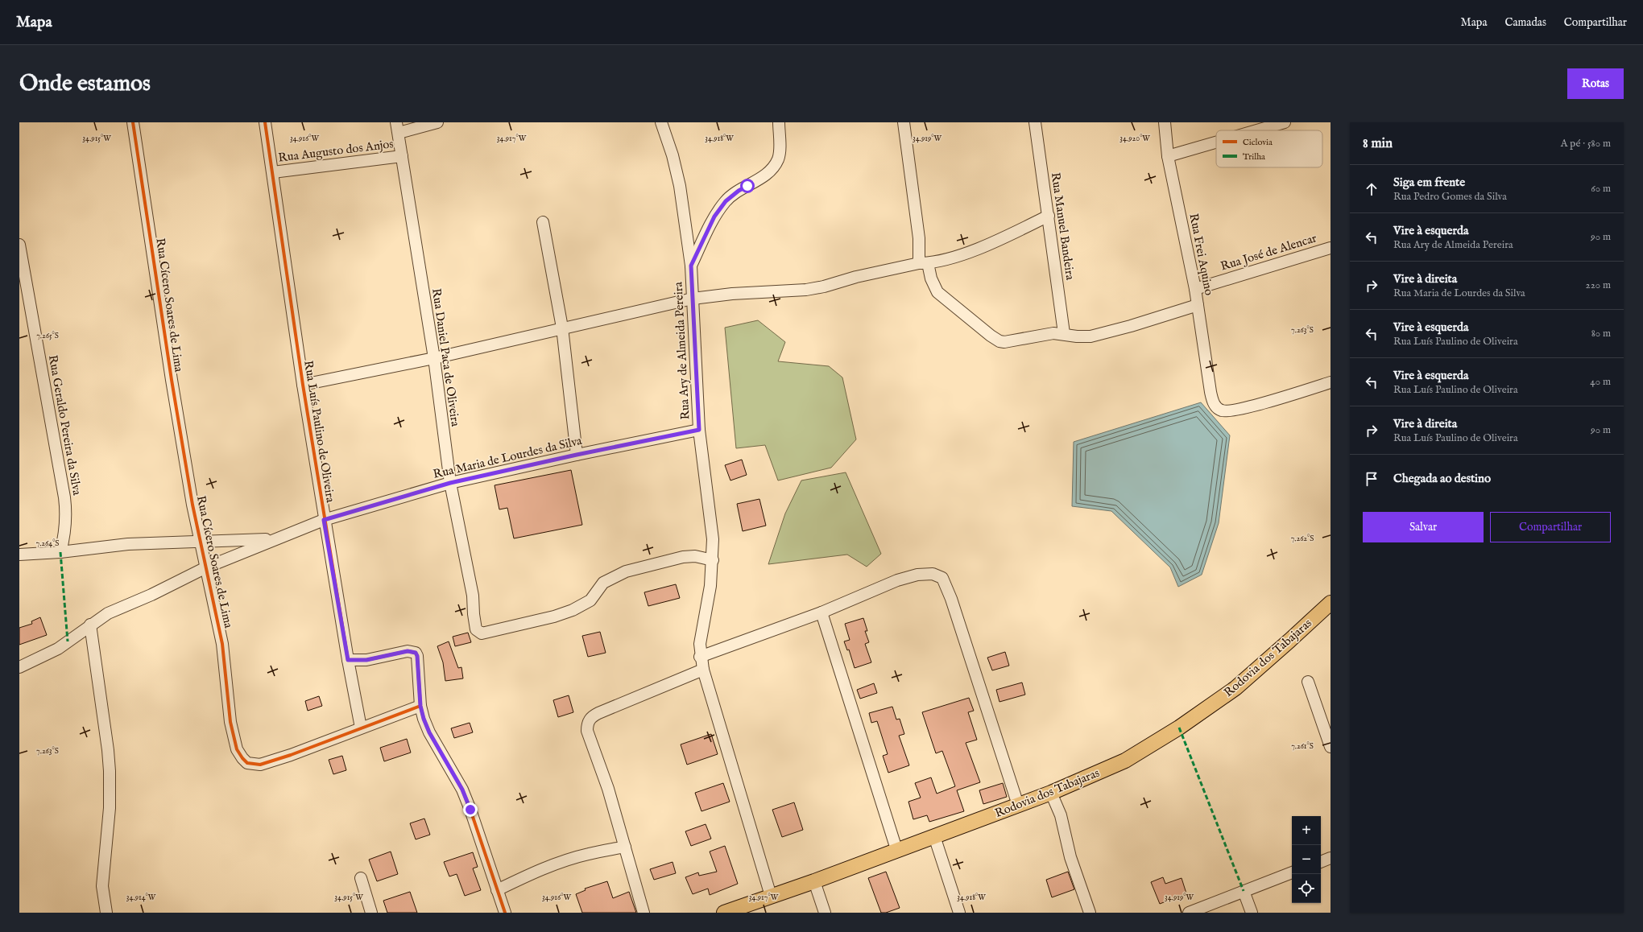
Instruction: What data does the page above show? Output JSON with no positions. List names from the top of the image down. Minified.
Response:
{"streets":{"main road":["Rodovia dos Tabajaras"],"street":["Rua Augusto dos Anjos","Rua Manuel Bandeira","Rua José de Alencar","Rua Frei Aquino","Rua Cícero Soares de Lima","Rua Ary de Almeida Pereira","Rua Daniel Paca de Oliveira","Rua Geraldo Pereira da Silva","Rua Luís Paulino de Oliveira","Rua Maria de Lourdes da Silva"]},"crossings":[["Rua Augusto dos Anjos","Rua Daniel Paca de Oliveira"],["Rua Augusto dos Anjos","Rua Luís Paulino de Oliveira"],["Rua José de Alencar","Rua Frei Aquino"],["Rua Cícero Soares de Lima","Rua Luís Paulino de Oliveira"],["Rua Cícero Soares de Lima","Rua Maria de Lourdes da Silva"],["Rua Ary de Almeida Pereira","Rua Daniel Paca de Oliveira"],["Rua Ary de Almeida Pereira","Rua Maria de Lourdes da Silva"],["Rua Ary de Almeida Pereira","Rodovia dos Tabajaras"],["Rua Daniel Paca de Oliveira","Rua Maria de Lourdes da Silva"],["Rua Luís Paulino de Oliveira","Rua Maria de Lourdes da Silva"]],"legend":["Ciclovia","Trilha"],"page":{"header":"Mapa","nav":["Mapa","Camadas","Compartilhar"],"buttons":["Rotas",["Salvar","Compartilhar"]],"title":"Onde estamos","heading":["8 min","A pé · 580 m"],"list":[["Siga em frente","Rua Pedro Gomes da Silva","60 m"],["Vire à esquerda","Rua Ary de Almeida Pereira","90 m"],["Vire à direita","Rua Maria de Lourdes da Silva","220 m"],["Vire à esquerda","Rua Luís Paulino de Oliveira","80 m"],["Vire à esquerda","Rua Luís Paulino de Oliveira","40 m"],["Vire à direita","Rua Luís Paulino de Oliveira","90 m"],"Chegada ao destino"],"map_buttons":["+","−"]},"coordinates":["34.915°W","34.916°W","34.917°W","34.918°W","34.919°W","34.920°W","7.263°S","7.265°S","7.262°S","7.264°S","7.261°S","34.914°W"]}
